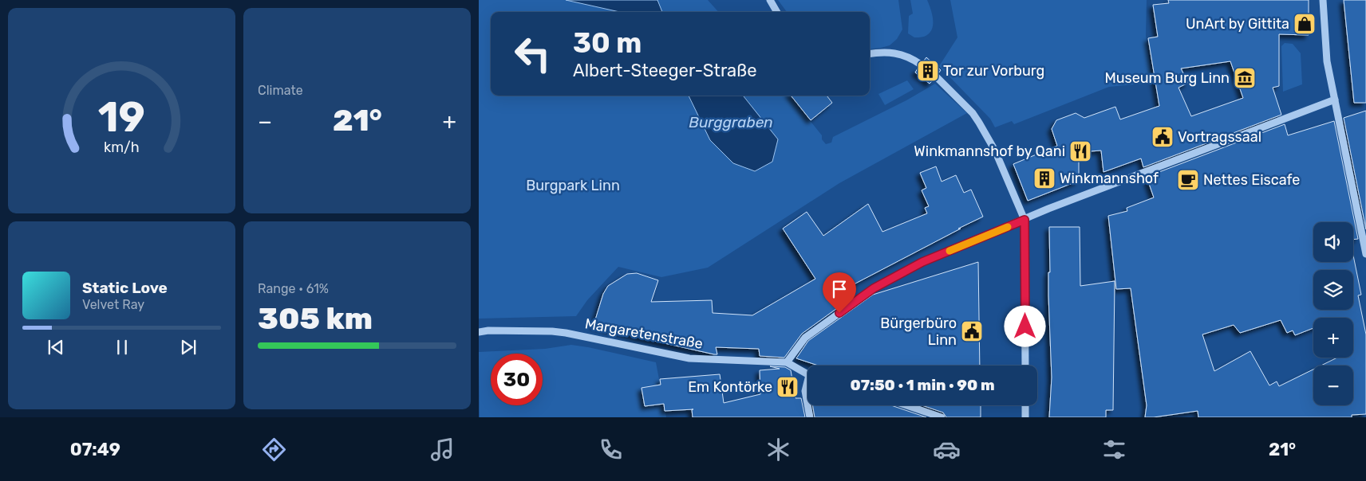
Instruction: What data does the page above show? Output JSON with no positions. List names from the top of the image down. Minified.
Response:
{"streets":{"street":["Margaretenstraße"]},"water":["Burggraben"],"parks":["Burgpark Linn"],"places":{"shop":["UnArt by Gittita"],"building":["Tor zur Vorburg","Winkmannshof"],"museum":["Museum Burg Linn"],"public building":["Vortragssaal","Bürgerbüro Linn"],"restaurant":["Winkmannshof by Qani","Em Kontörke"],"cafe":["Nettes Eiscafe"]},"page":{"tile":["Climate",["Range · 61%","305 km"]],"turn":["30 m","Albert-Steeger-Straße"],"heat":["−","21°","+"],"map_buttons":["+","−"],"song":["Static Love","Velvet Ray"],"limit":"30","trip":"07:50 · 1 min · 90 m","tabs":["07:49","21°"],"gauge":["19","km/h"]}}
